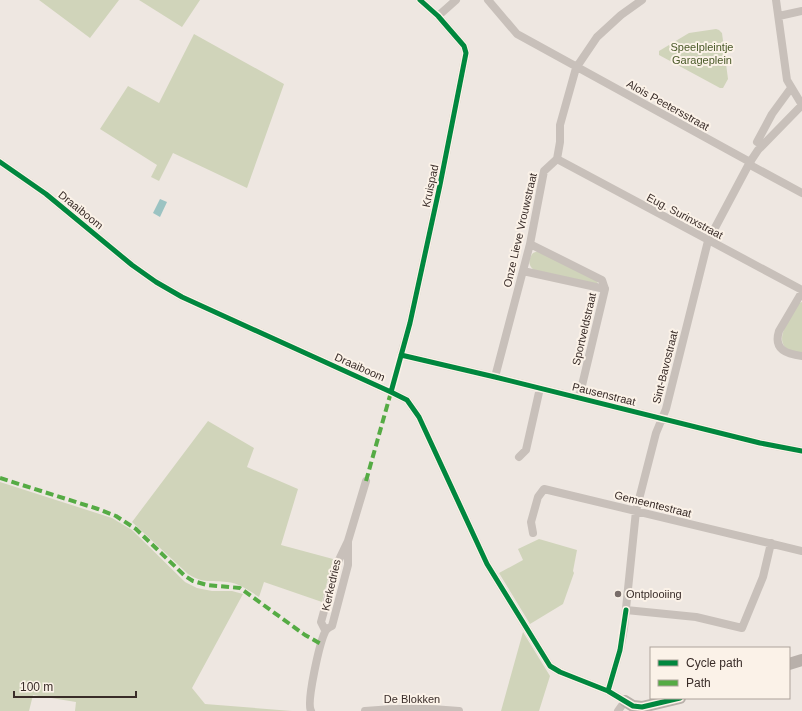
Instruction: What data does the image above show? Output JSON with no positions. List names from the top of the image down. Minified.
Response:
{"streets":{"street":["Alois Peetersstraat","Kruispad","Draaiboom","Eug. Surinxstraat","Onze Lieve Vrouwstraat","Sportveldstraat","Sint-Bavostraat","Pausenstraat","Gemeentestraat","Kerkedries","De Blokken"]},"crossings":[["Alois Peetersstraat","Sint-Bavostraat"],["Kruispad","Pausenstraat"],["Draaiboom","Sint-Bavostraat"],["Eug. Surinxstraat","Onze Lieve Vrouwstraat"],["Eug. Surinxstraat","Sint-Bavostraat"],["Onze Lieve Vrouwstraat","Sportveldstraat"],["Onze Lieve Vrouwstraat","Pausenstraat"],["Sportveldstraat","Pausenstraat"],["Sint-Bavostraat","Pausenstraat"],["Sint-Bavostraat","Gemeentestraat"]],"parks":["Speelpleintje Garageplein"],"places":["Ontplooiing"],"legend":["Cycle path","Path"],"scale_bar":"100 m"}
